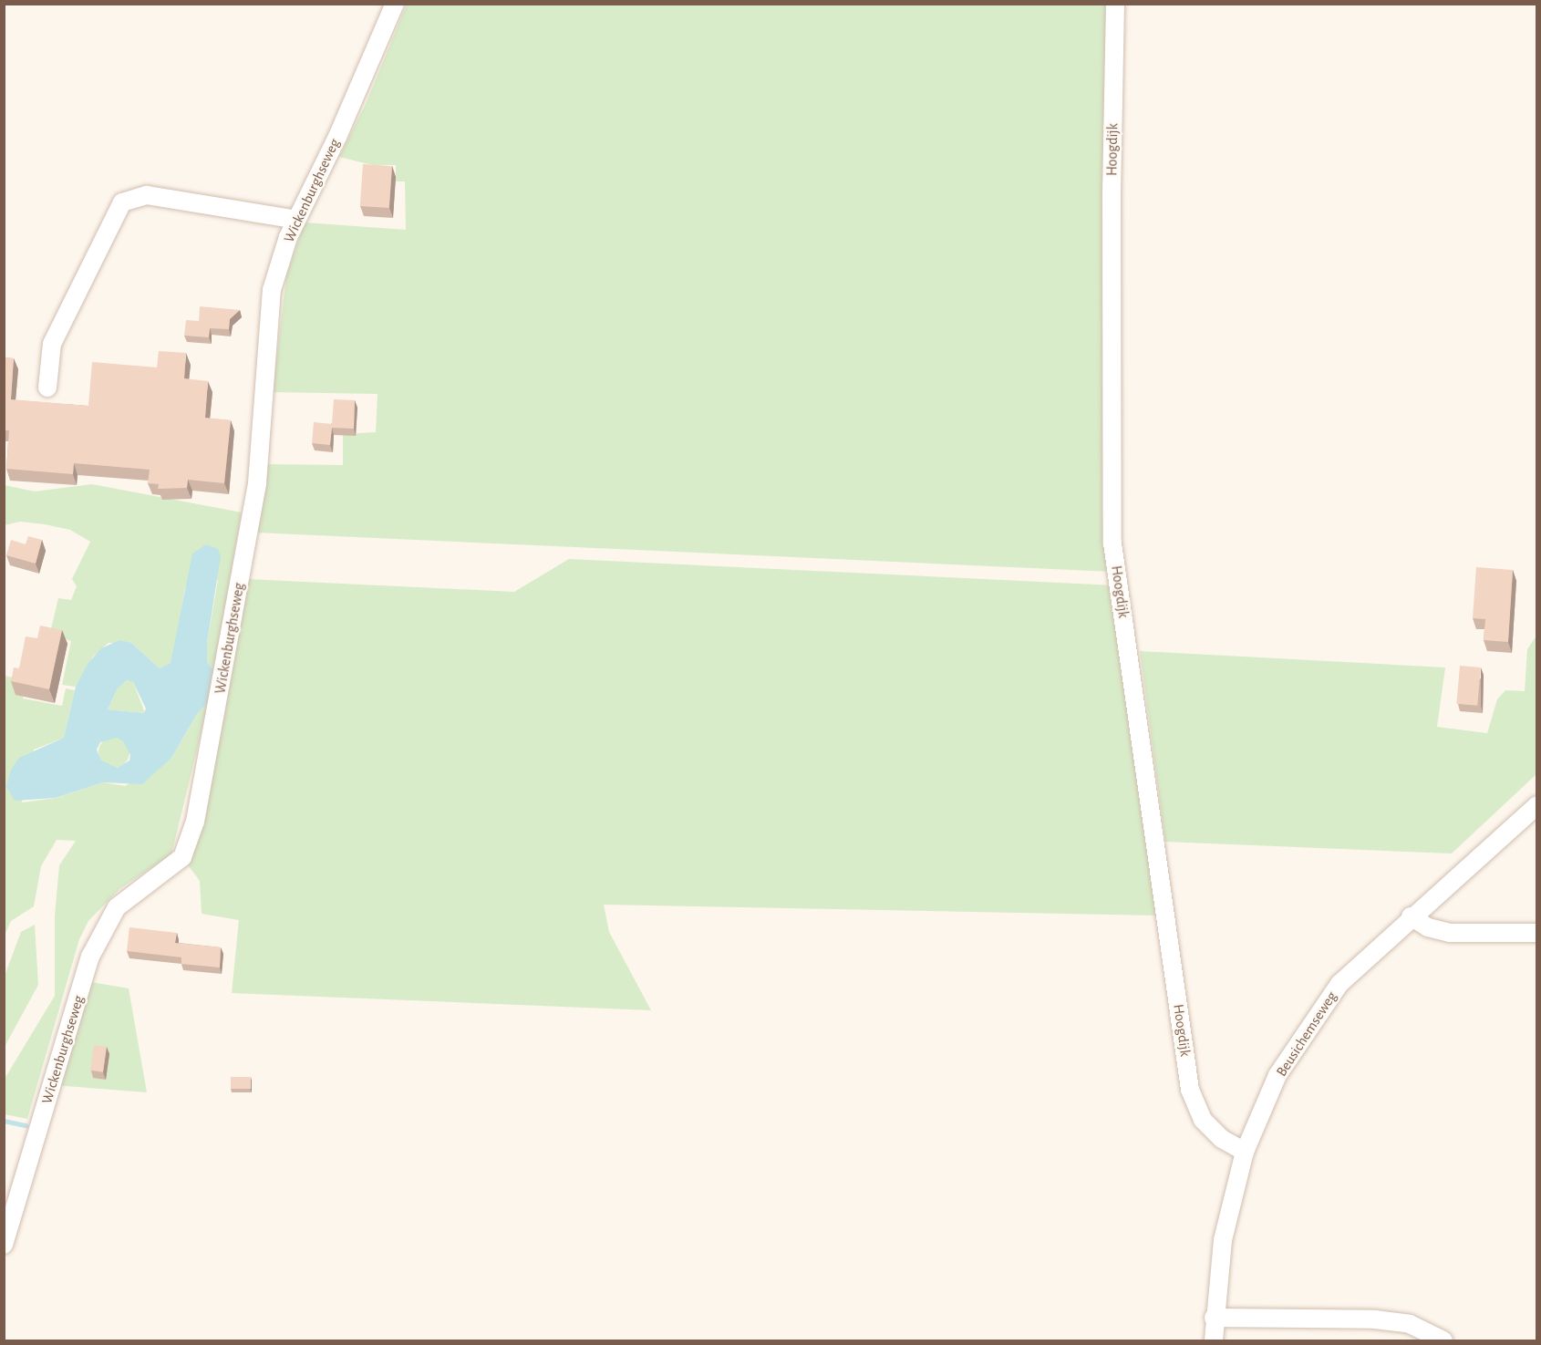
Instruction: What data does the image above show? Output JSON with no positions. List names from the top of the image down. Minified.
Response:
{"streets":{"street":["Hoogdijk","Wickenburghseweg","Beusichemseweg"]},"crossings":[["Hoogdijk","Beusichemseweg"]]}
